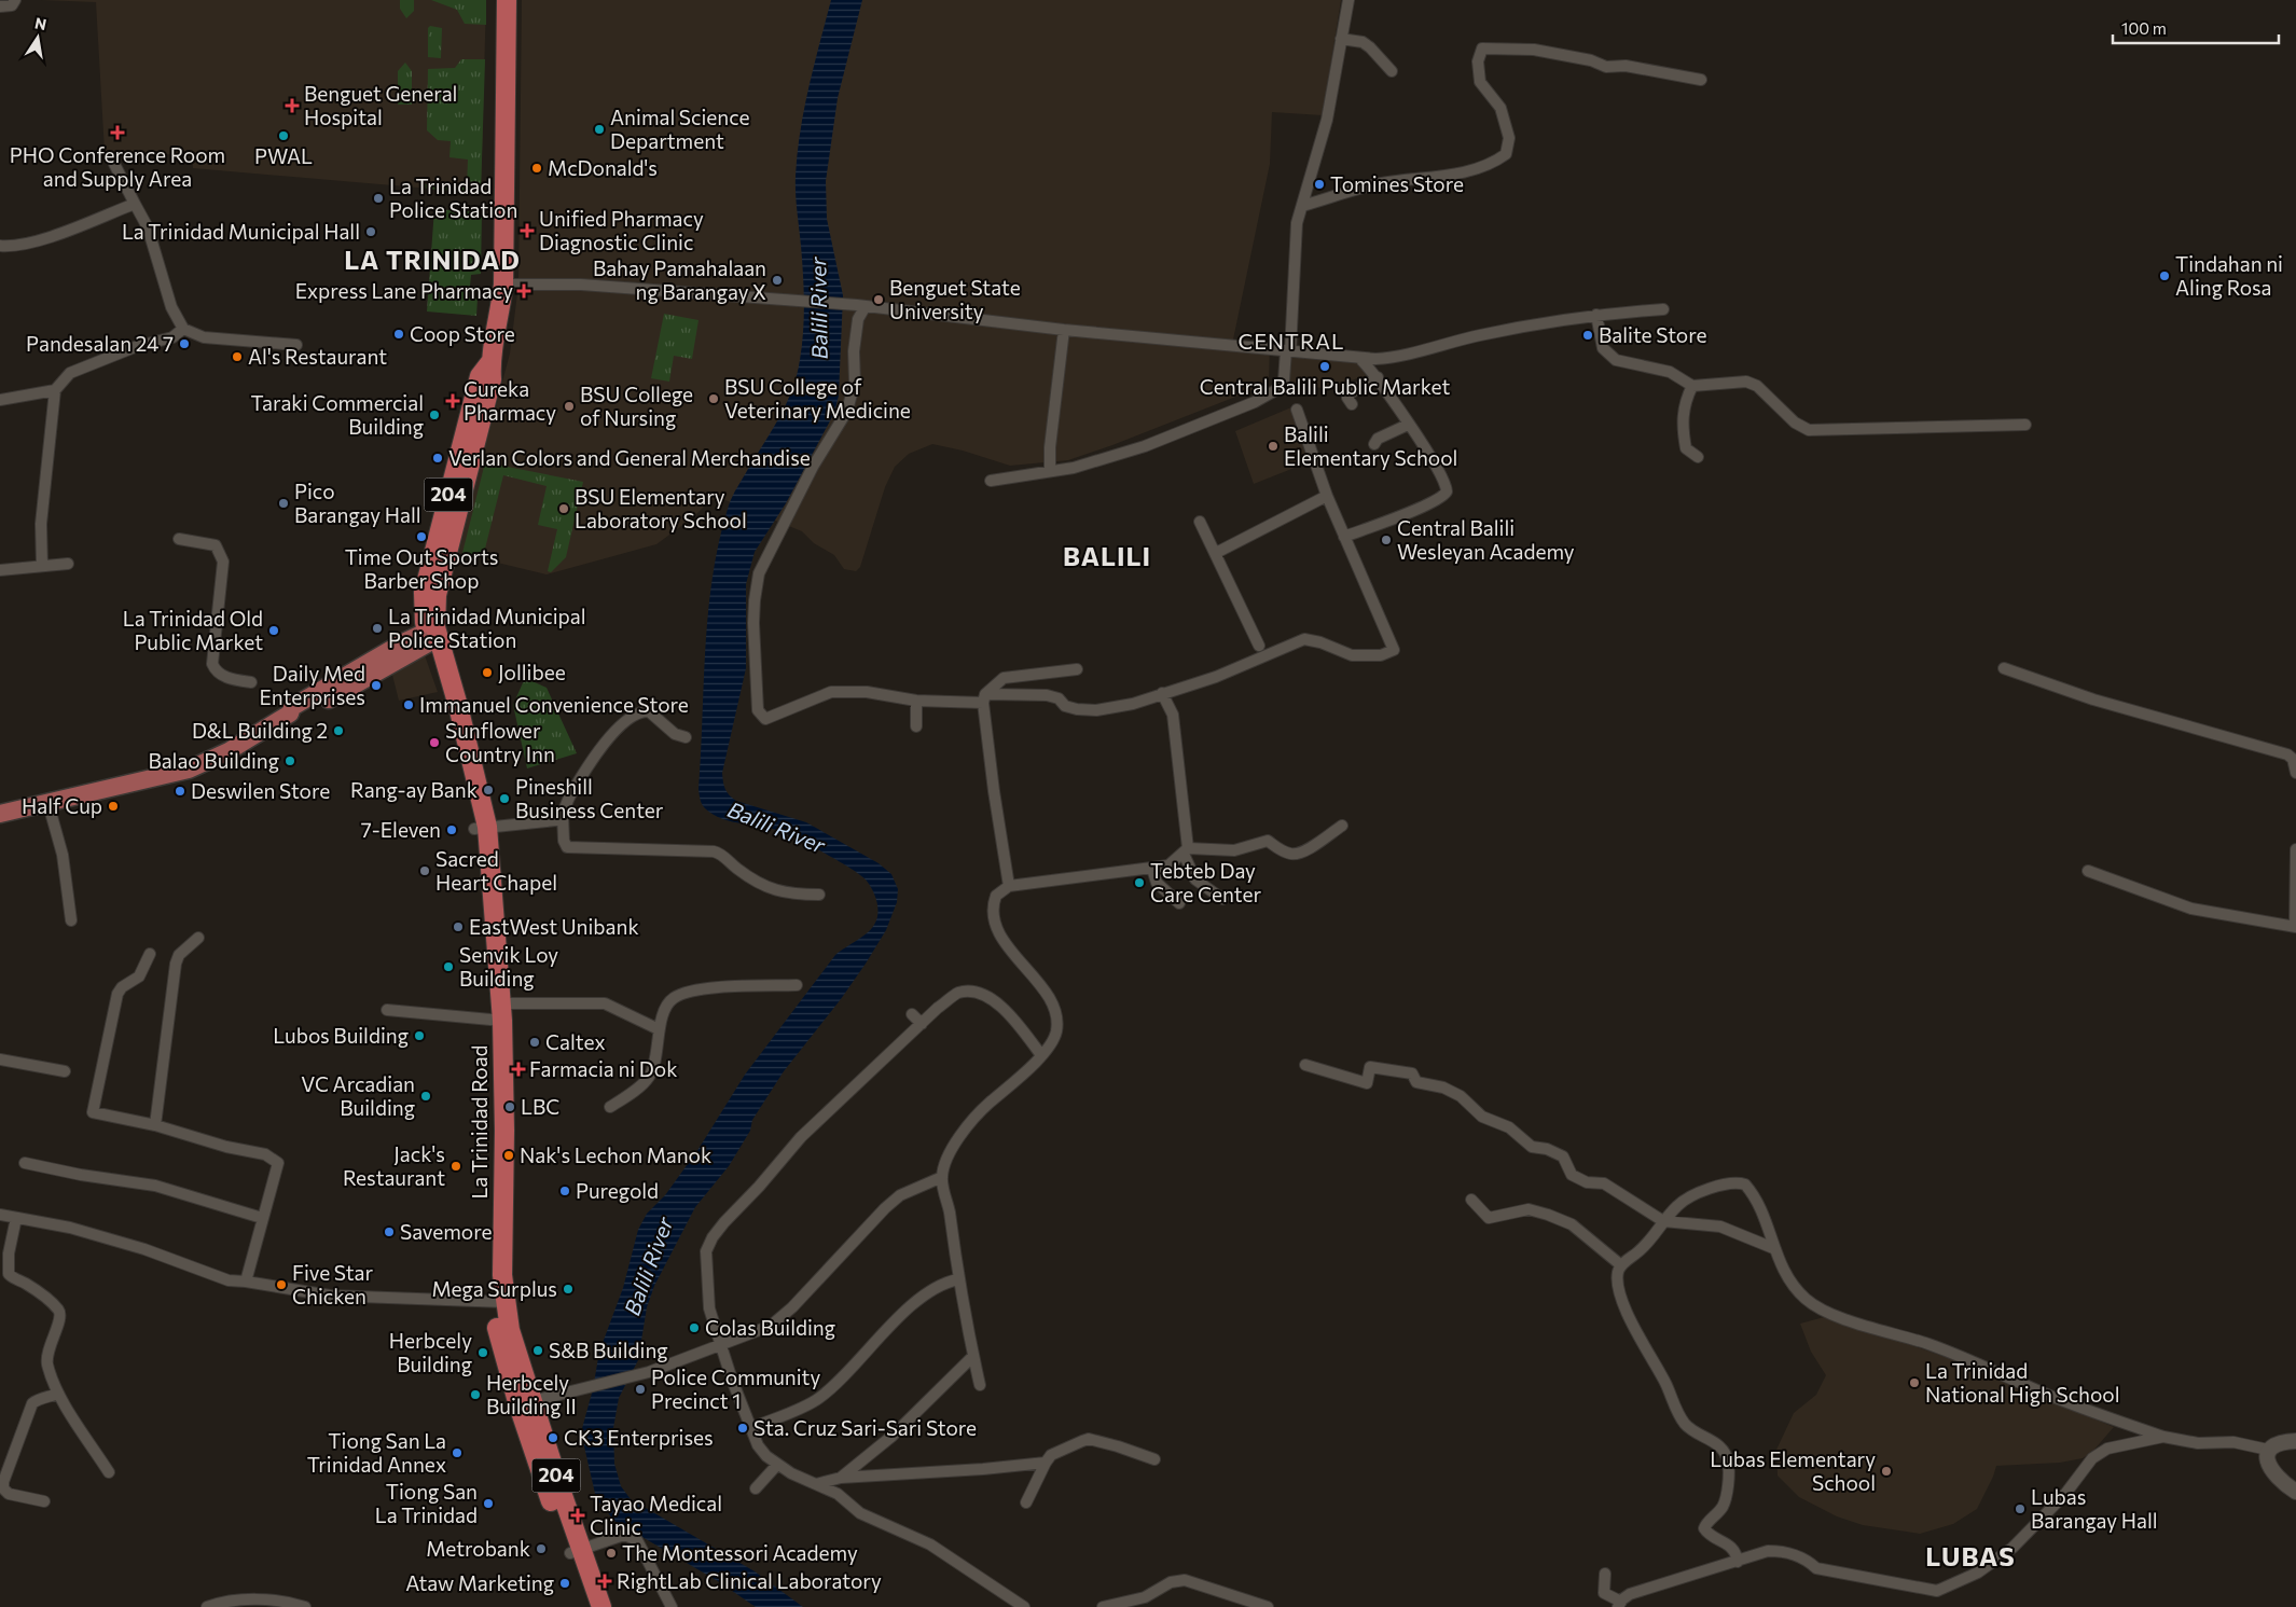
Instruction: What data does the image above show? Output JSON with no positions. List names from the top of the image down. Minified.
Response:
{"streets":{"highway":["204","La Trinidad Road"]},"crossings":[["204","La Trinidad Road"]],"districts":["LA TRINIDAD","CENTRAL","BALILI","LUBAS"],"water":["Balili River"],"places":{"health":["Benguet General Hospital","PHO Conference Room and Supply Area","Unified Pharmacy Diagnostic Clinic","Express Lane Pharmacy","Cureka Pharmacy","Farmacia ni Dok","Tayao Medical Clinic","RightLab Clinical Laboratory"],"other":["Animal Science Department","PWAL","McDonald's","Tomines Store","La Trinidad Police Station","La Trinidad Municipal Hall","Tindahan ni Aling Rosa","Bahay Pamahalaan ng Barangay X","Benguet State University","Coop Store","Balite Store","Pandesalan 24 7","Al's Restaurant","Central Balili Public Market","BSU College of Veterinary Medicine","BSU College of Nursing","Taraki Commercial Building","Balili Elementary School","Verlan Colors and General Merchandise","Pico Barangay Hall","BSU Elementary Laboratory School","Time Out Sports Barber Shop","Central Balili Wesleyan Academy","La Trinidad Municipal Police Station","La Trinidad Old Public Market","Jollibee","Daily Med Enterprises","Immanuel Convenience Store","D&L Building 2","Sunflower Country Inn","Balao Building","Rang-ay Bank","Deswilen Store","Pineshill Business Center","Half Cup","7-Eleven","Sacred Heart Chapel","Tebteb Day Care Center","EastWest Unibank","Senvik Loy Building","Lubos Building","Caltex","VC Arcadian Building","LBC","Nak's Lechon Manok","Jack's Restaurant","Puregold","Savemore","Five Star Chicken","Mega Surplus","Colas Building","S&B Building","Herbcely Building","La Trinidad National High School","Police Community Precinct 1","Herbcely Building II","Sta. Cruz Sari-Sari Store","CK3 Enterprises","Tiong San La Trinidad Annex","Lubas Elementary School","Tiong San La Trinidad","Lubas Barangay Hall","Metrobank","The Montessori Academy","Ataw Marketing"]},"scale_bar":"100 m","north":"top"}
